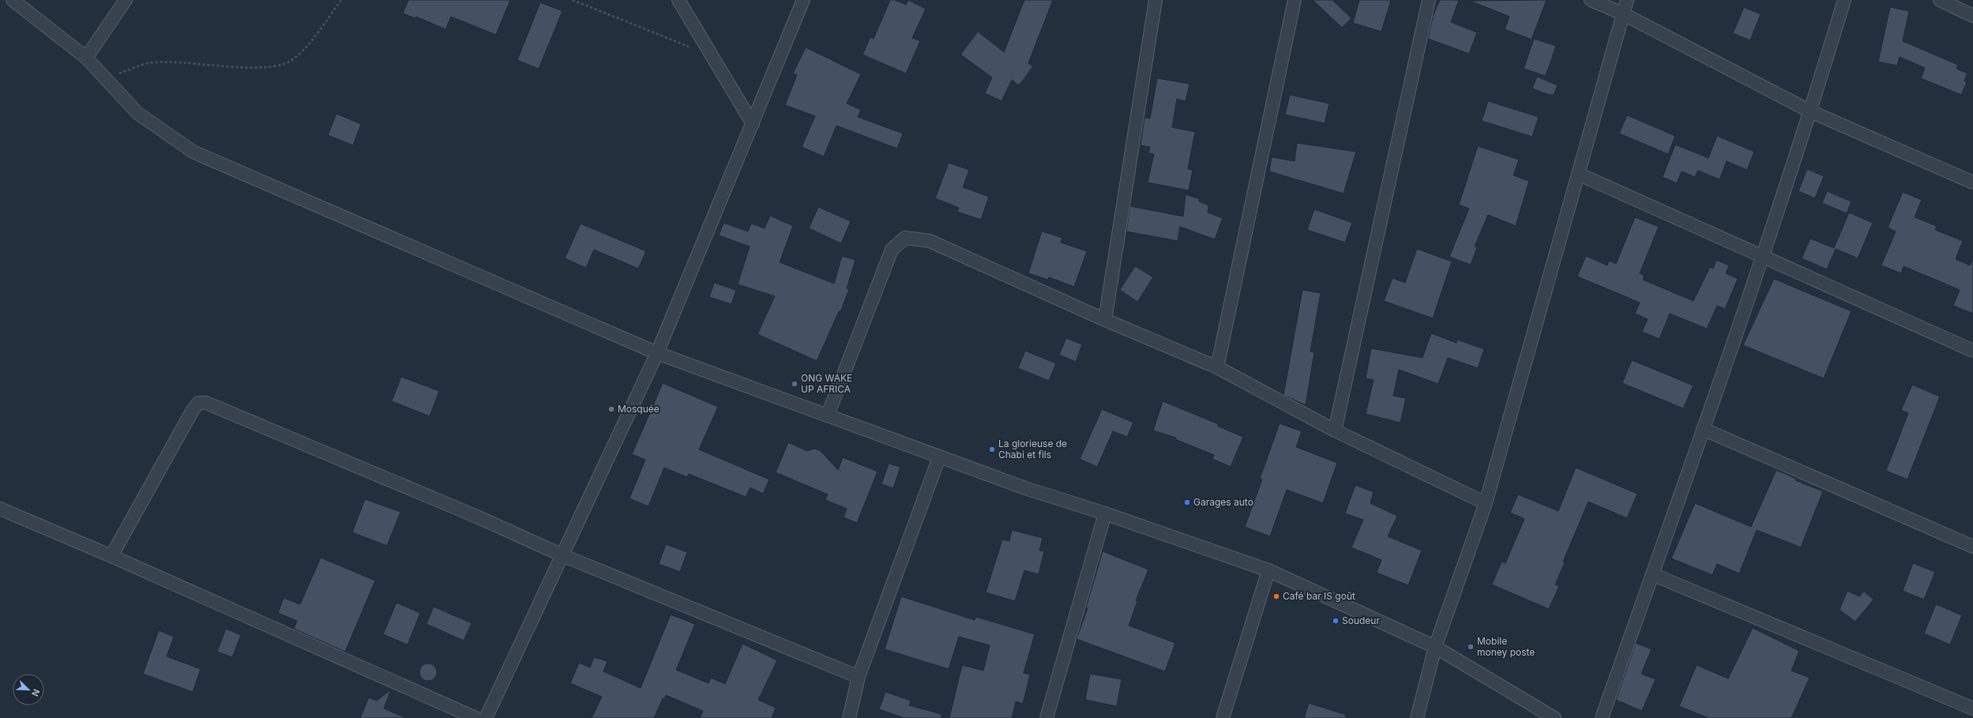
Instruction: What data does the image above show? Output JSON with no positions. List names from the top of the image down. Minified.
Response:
{"places":["ONG WAKE UP AFRICA","Mosquée","La glorieuse de Chabi et fils","Garages auto","Café bar IS goût","Soudeur","Mobile money poste"],"north":"bottom right"}
